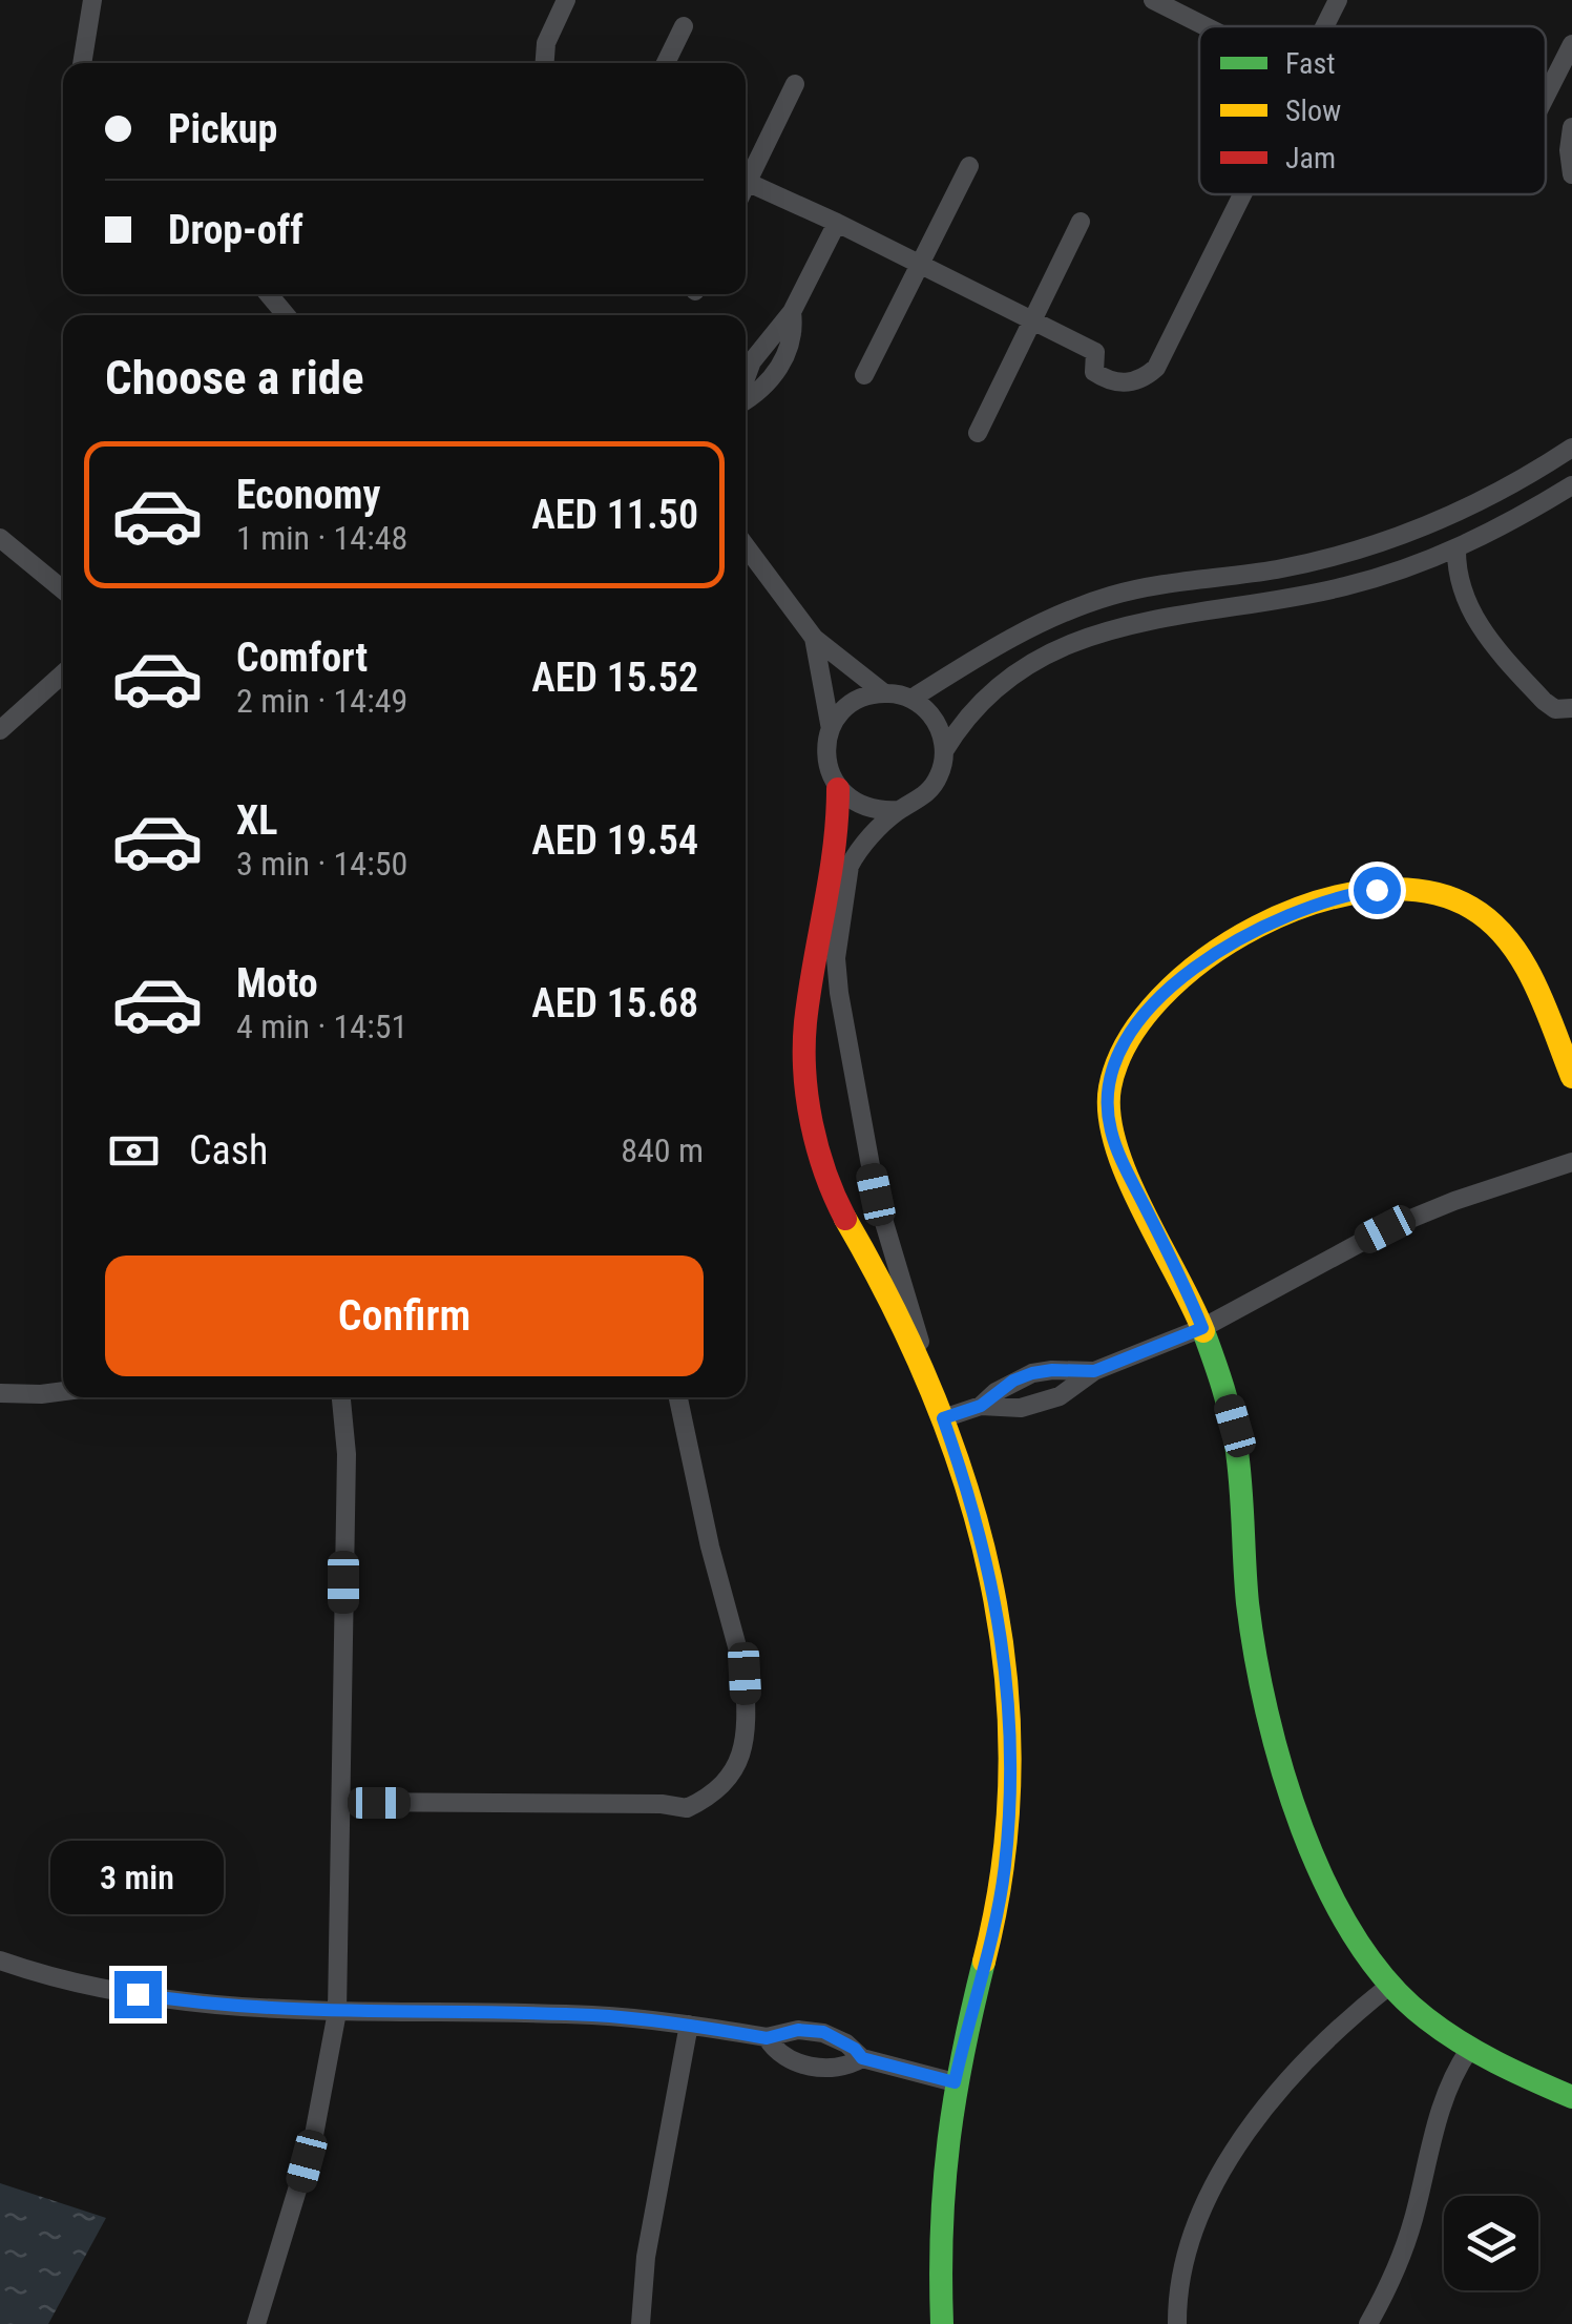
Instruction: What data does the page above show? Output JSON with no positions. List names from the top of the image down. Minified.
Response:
{"legend":["Fast","Slow","Jam"],"page":{"banner":["Pickup","Drop-off"],"heading":"Choose a ride","list":[{"name":"Economy","note":"1 min · 14:48","value":"AED 11.50"},{"name":"Comfort","note":"2 min · 14:49","value":"AED 15.52"},{"name":"XL","note":"3 min · 14:50","value":"AED 19.54"},{"name":"Moto","note":"4 min · 14:51","value":"AED 15.68"}],"pay":["Cash","840 m"],"buttons":"Confirm","bubble":"3 min"}}
